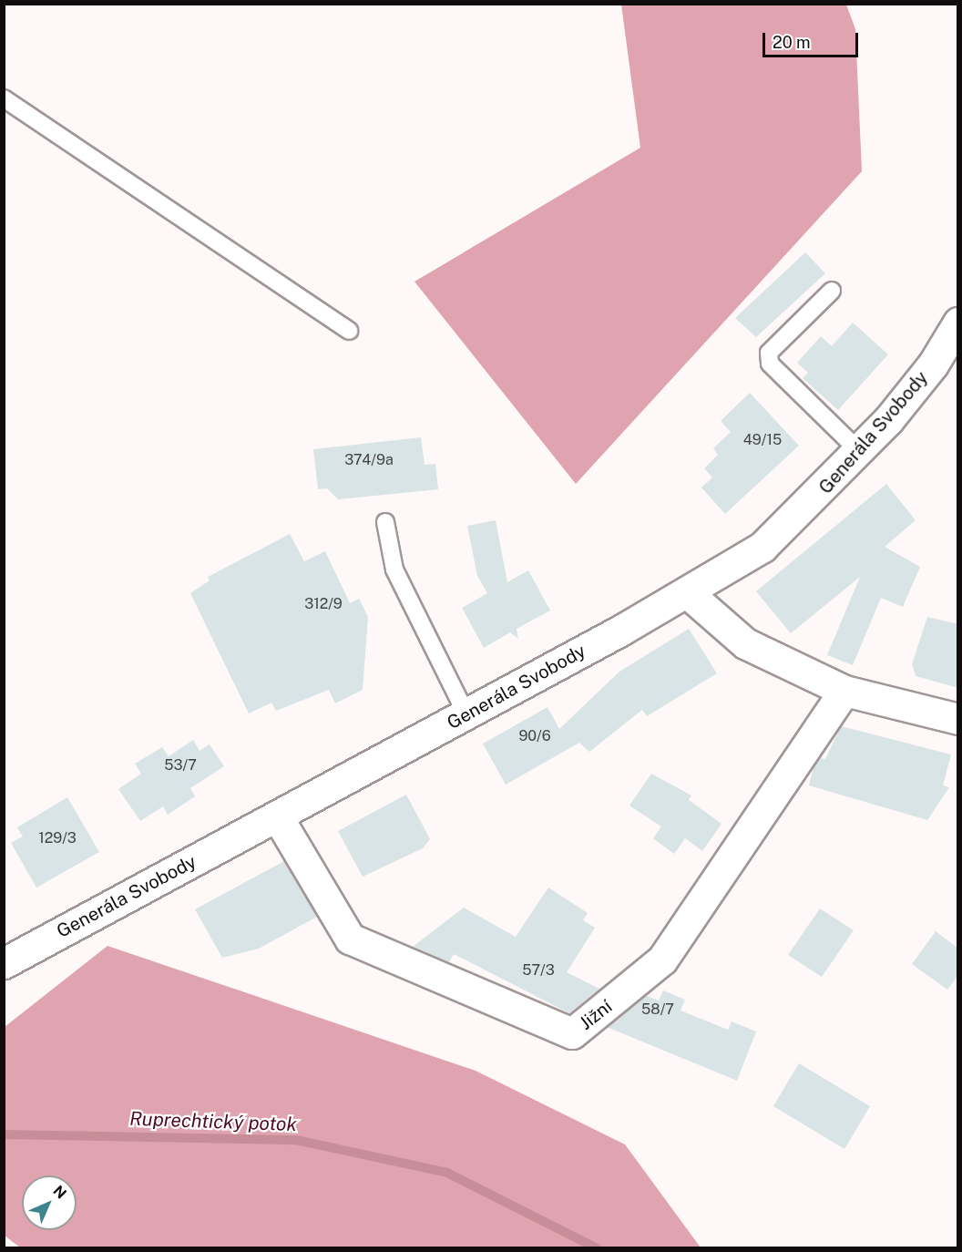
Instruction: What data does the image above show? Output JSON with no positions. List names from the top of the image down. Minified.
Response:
{"streets":{"main road":["Generála Svobody","Jižní"]},"crossings":[["Generála Svobody","Jižní"]],"water":["Ruprechtický potok"],"house_numbers":["49/15","374/9a","312/9","90/6","53/7","129/3","57/3","58/7"],"scale_bar":"20 m","north":"top right"}
